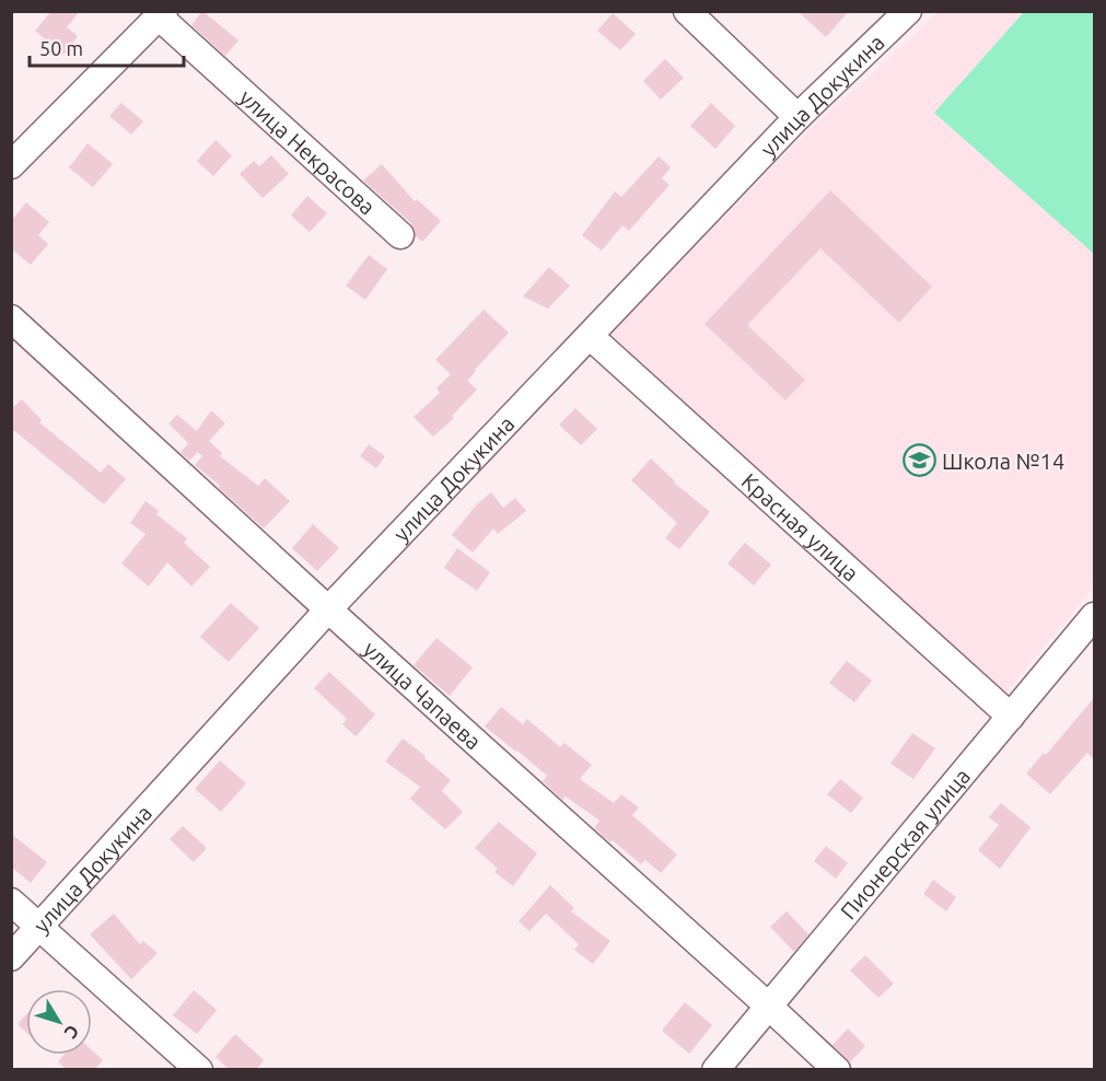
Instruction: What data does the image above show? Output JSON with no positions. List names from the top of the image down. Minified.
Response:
{"streets":{"street":["улица Докукина","улица Некрасова","Красная улица","улица Чапаева","Пионерская улица"]},"crossings":[["улица Докукина","Красная улица"],["улица Докукина","улица Чапаева"],["Красная улица","Пионерская улица"],["улица Чапаева","Пионерская улица"]],"places":{"school or university":["Школа №14"]},"scale_bar":"50 m","north":"bottom right"}
